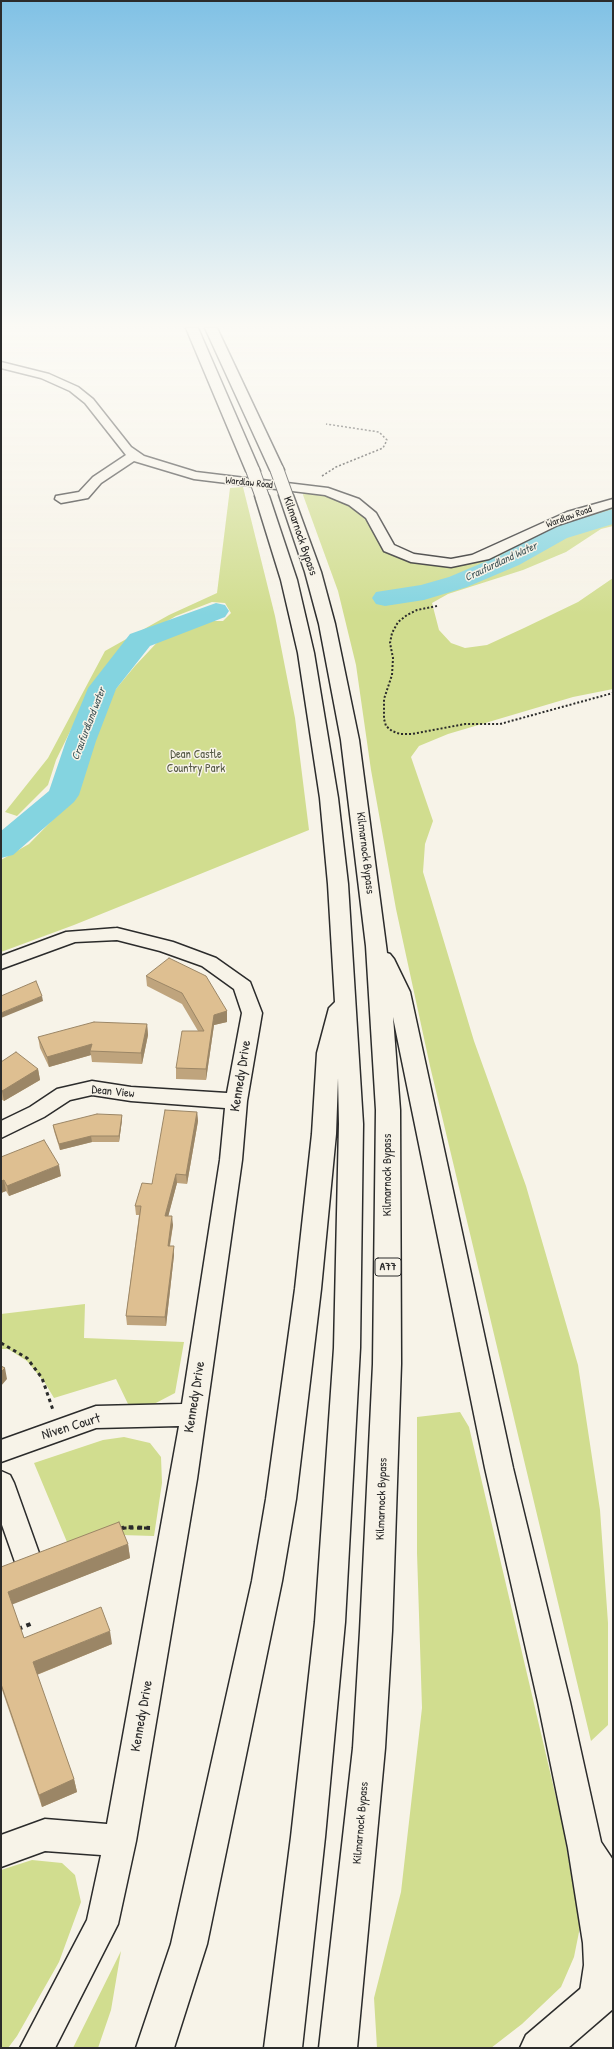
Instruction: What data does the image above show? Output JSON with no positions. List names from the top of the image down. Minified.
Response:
{"streets":{"main road":["Kilmarnock Bypass","A77"],"street":["Wardlaw Road","Kennedy Drive","Dean View","Niven Court"]},"crossings":[["Kilmarnock Bypass","A77"],["Kennedy Drive","Dean View"],["Kennedy Drive","Niven Court"]],"water":["Craufurdland Water","Craufurdland water"],"parks":["Dean Castle Country Park"]}
